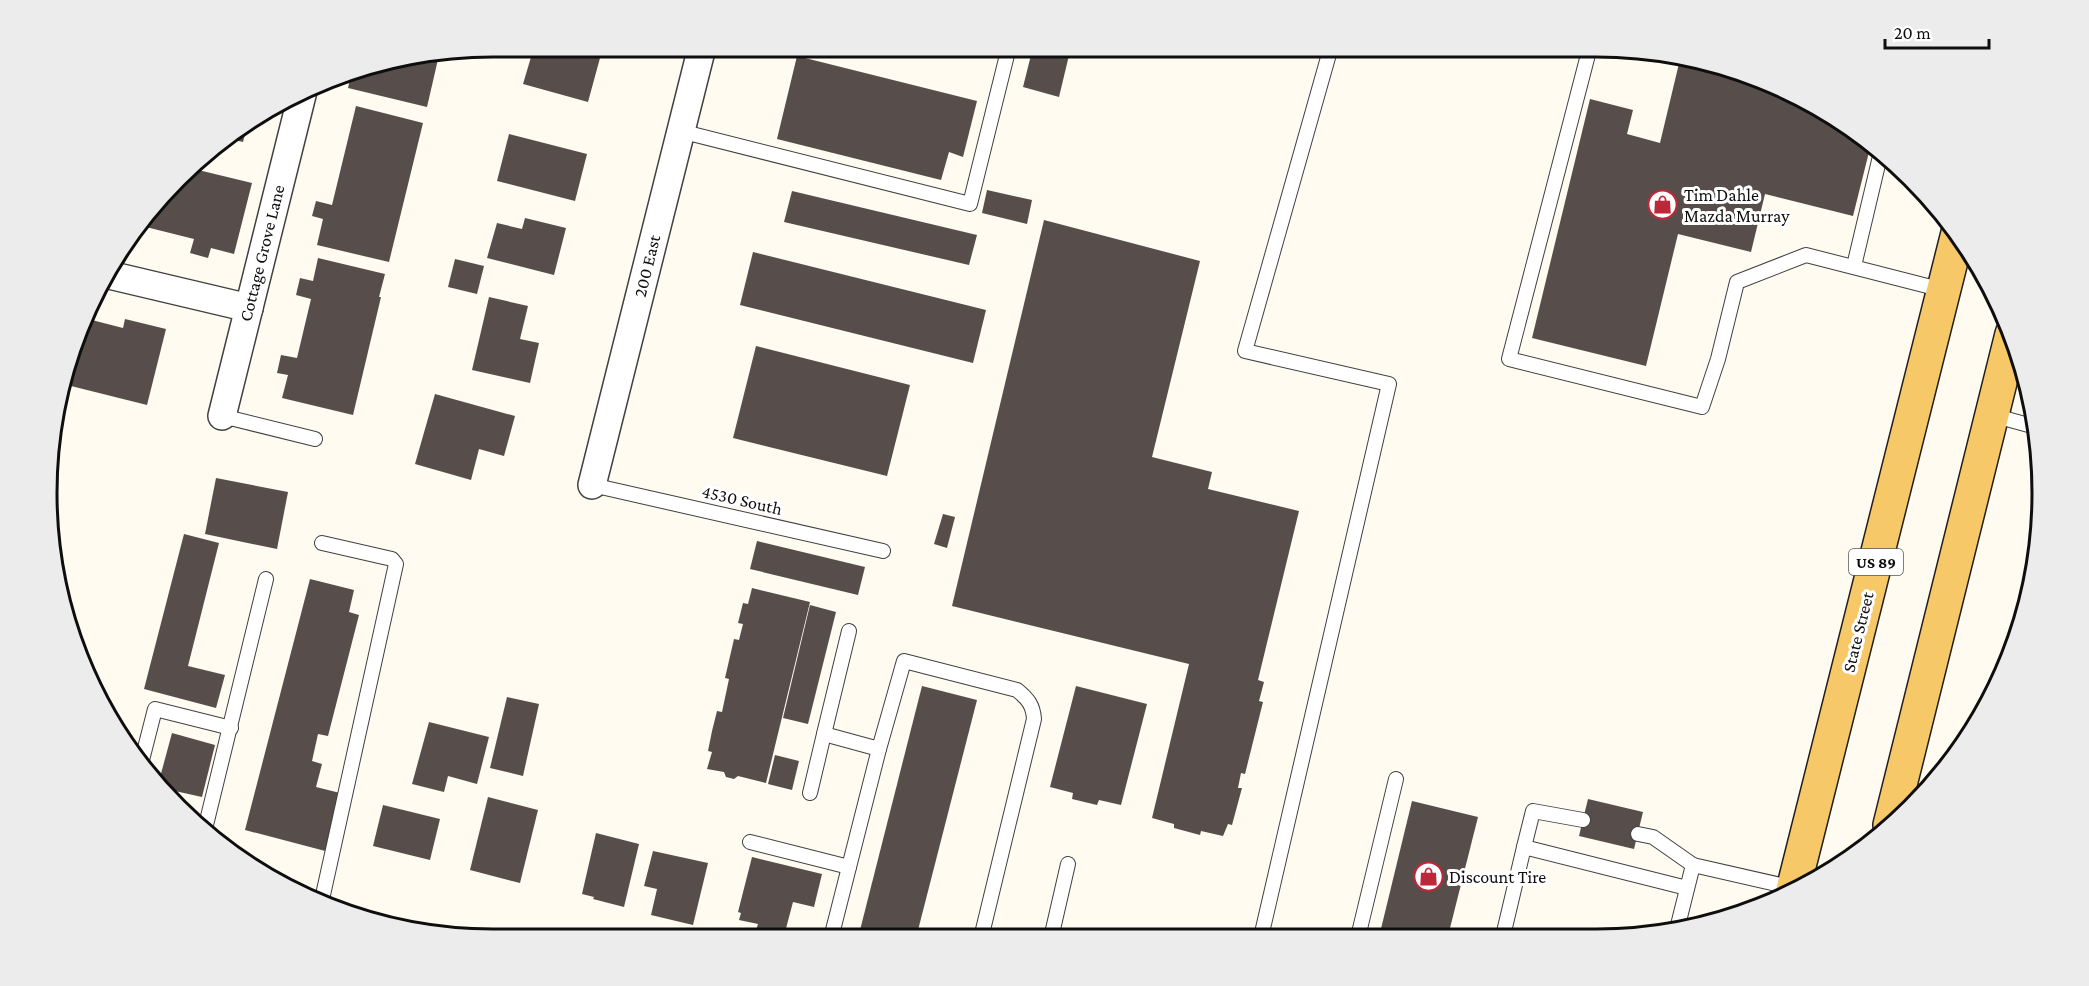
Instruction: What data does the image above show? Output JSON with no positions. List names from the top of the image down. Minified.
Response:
{"streets":{"main road":["US 89","State Street"],"street":["Cottage Grove Lane","200 East"],"lane":["4530 South"]},"crossings":[["200 East","4530 South"]],"places":{"shop":["Tim Dahle Mazda Murray","Discount Tire"]},"scale_bar":"20 m"}
